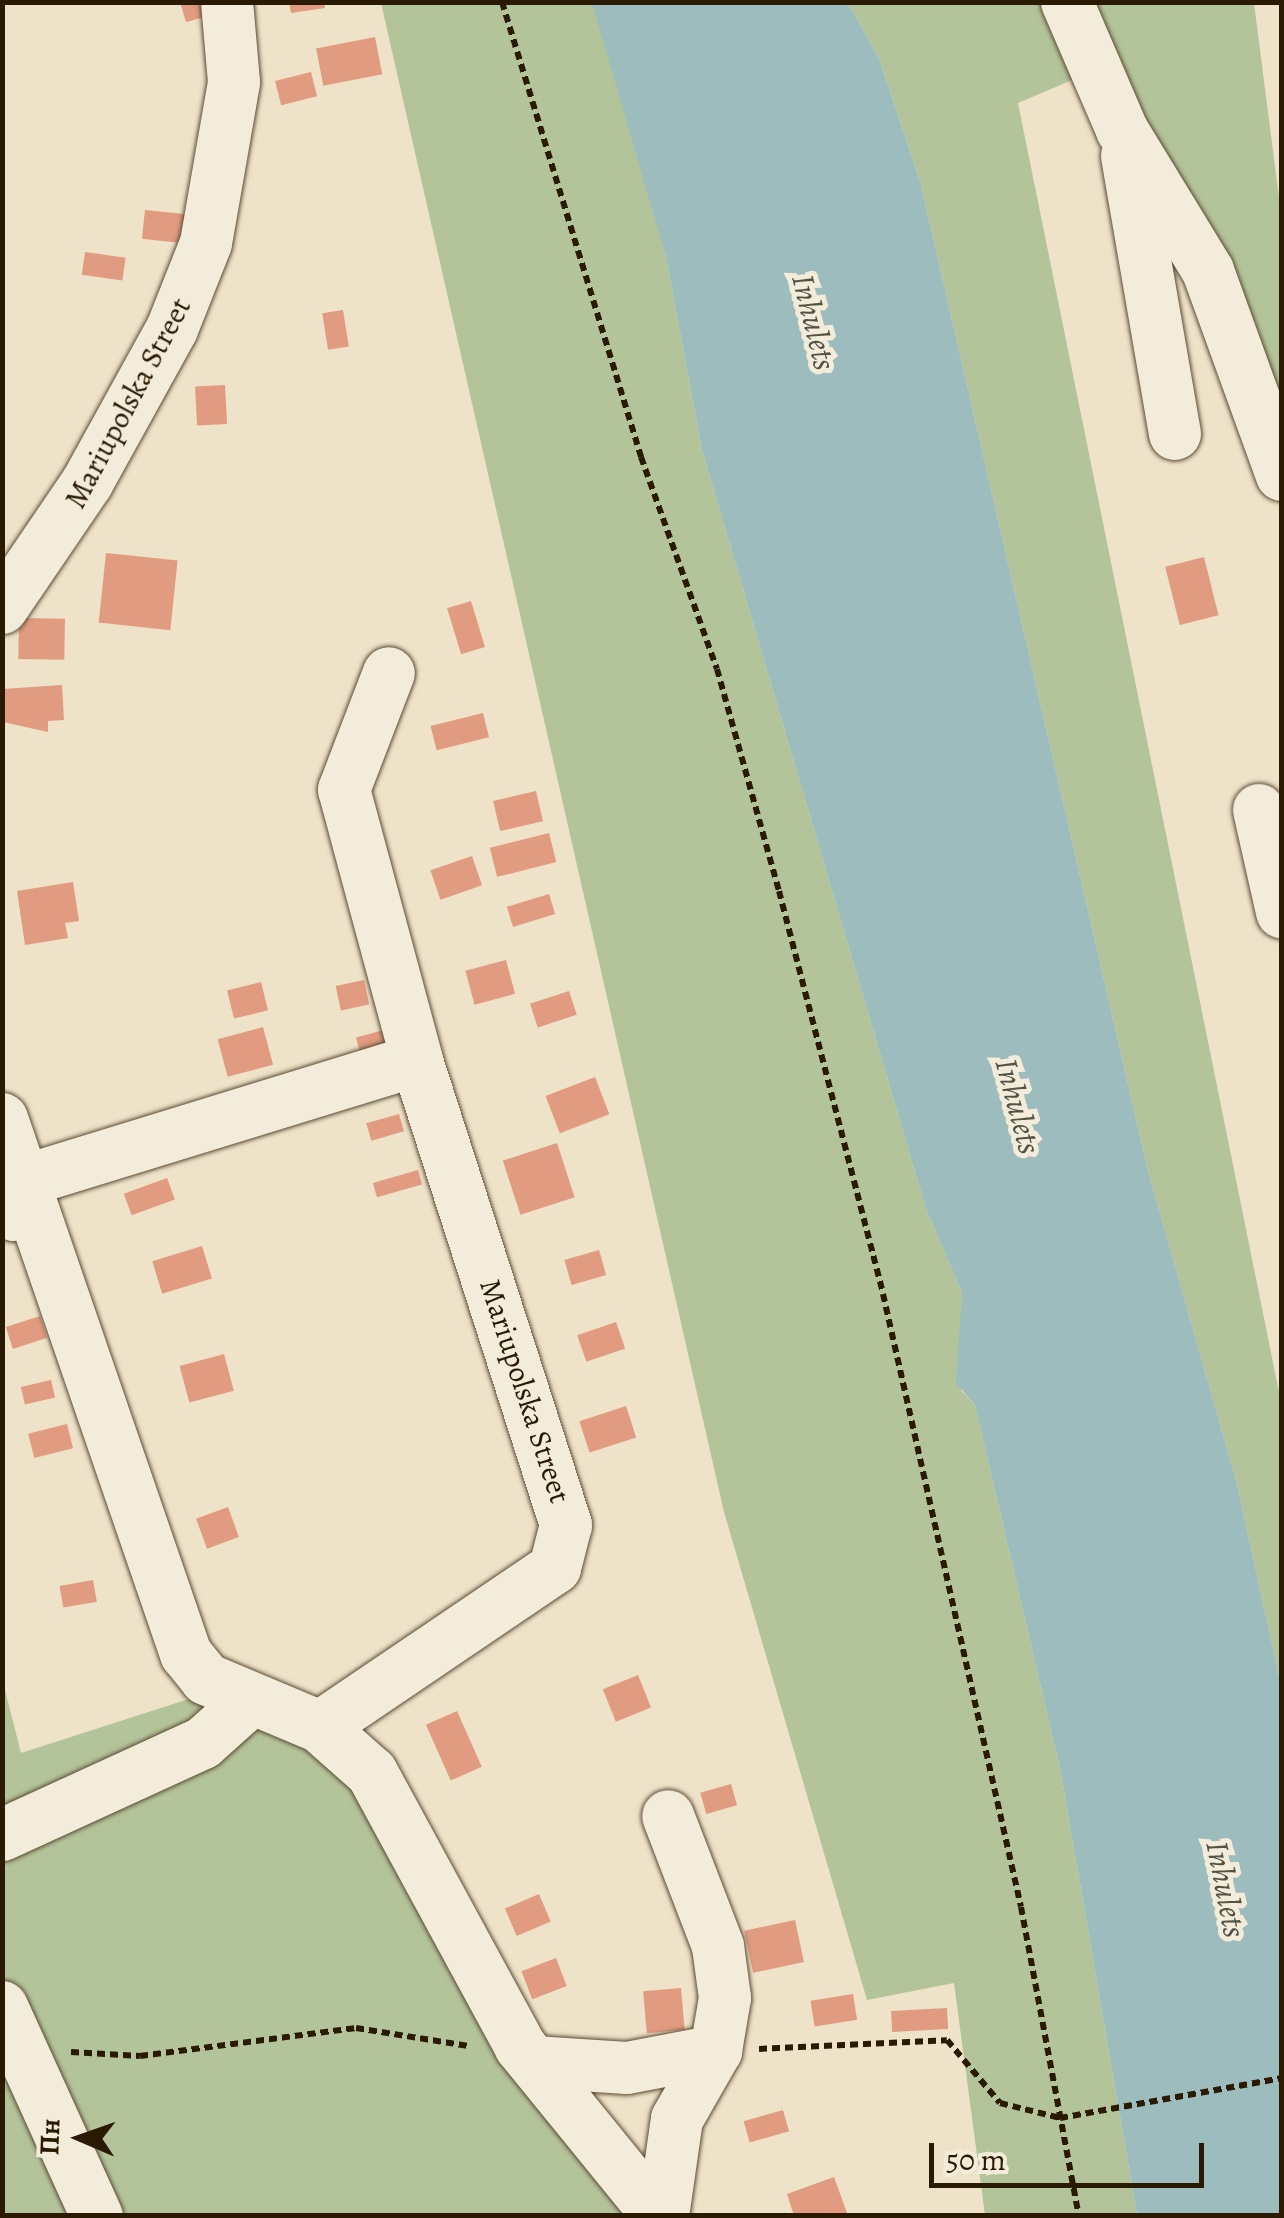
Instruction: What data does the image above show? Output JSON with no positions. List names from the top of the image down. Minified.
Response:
{"streets":{"street":["Mariupolska Street"]},"water":["Inhulets"],"scale_bar":"50 m","north":"left"}
